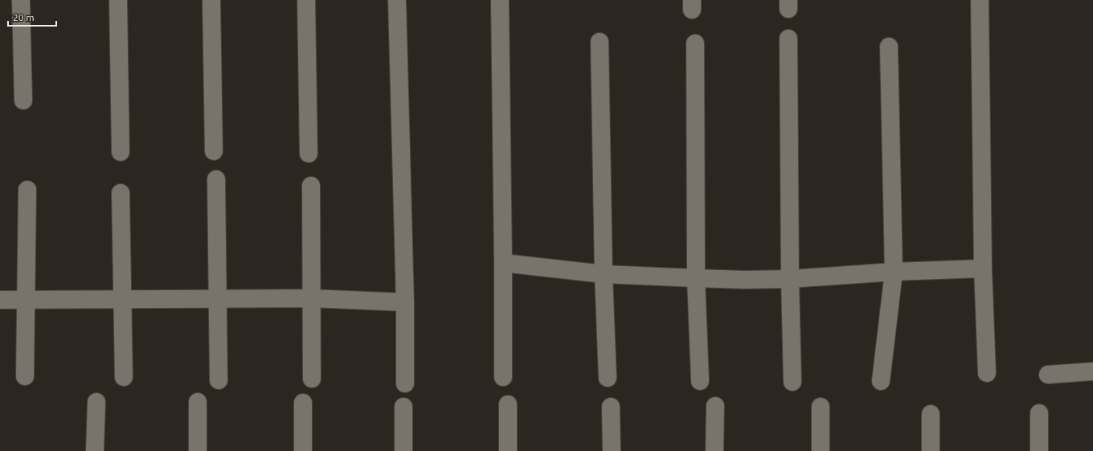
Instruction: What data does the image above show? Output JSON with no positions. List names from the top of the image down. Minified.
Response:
{"scale_bar":"20 m"}
